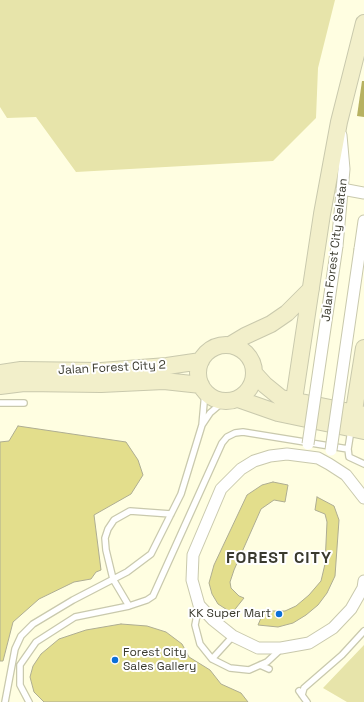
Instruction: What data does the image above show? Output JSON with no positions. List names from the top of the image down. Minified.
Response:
{"streets":{"street":["Jalan Forest City Selatan","Jalan Forest City 2"]},"districts":["FOREST CITY"],"places":["KK Super Mart","Forest City Sales Gallery"]}
